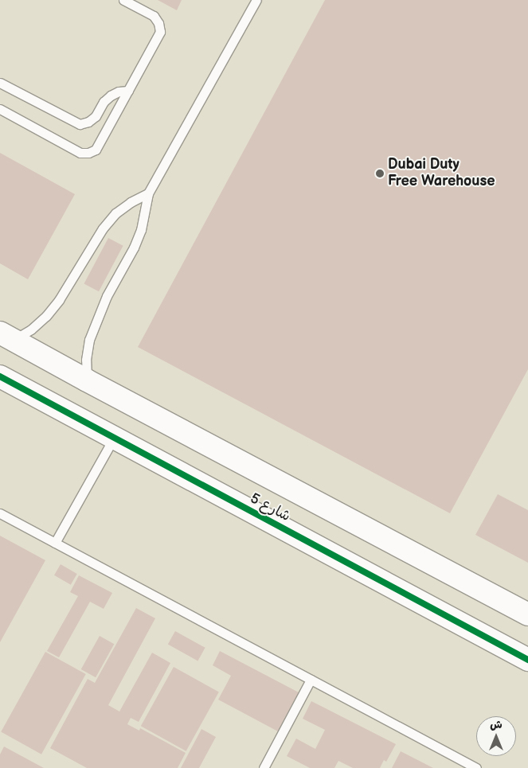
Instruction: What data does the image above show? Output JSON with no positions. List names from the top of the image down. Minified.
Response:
{"streets":{"street":["شارع 5"]},"places":["Dubai Duty Free Warehouse"],"north":"top"}
